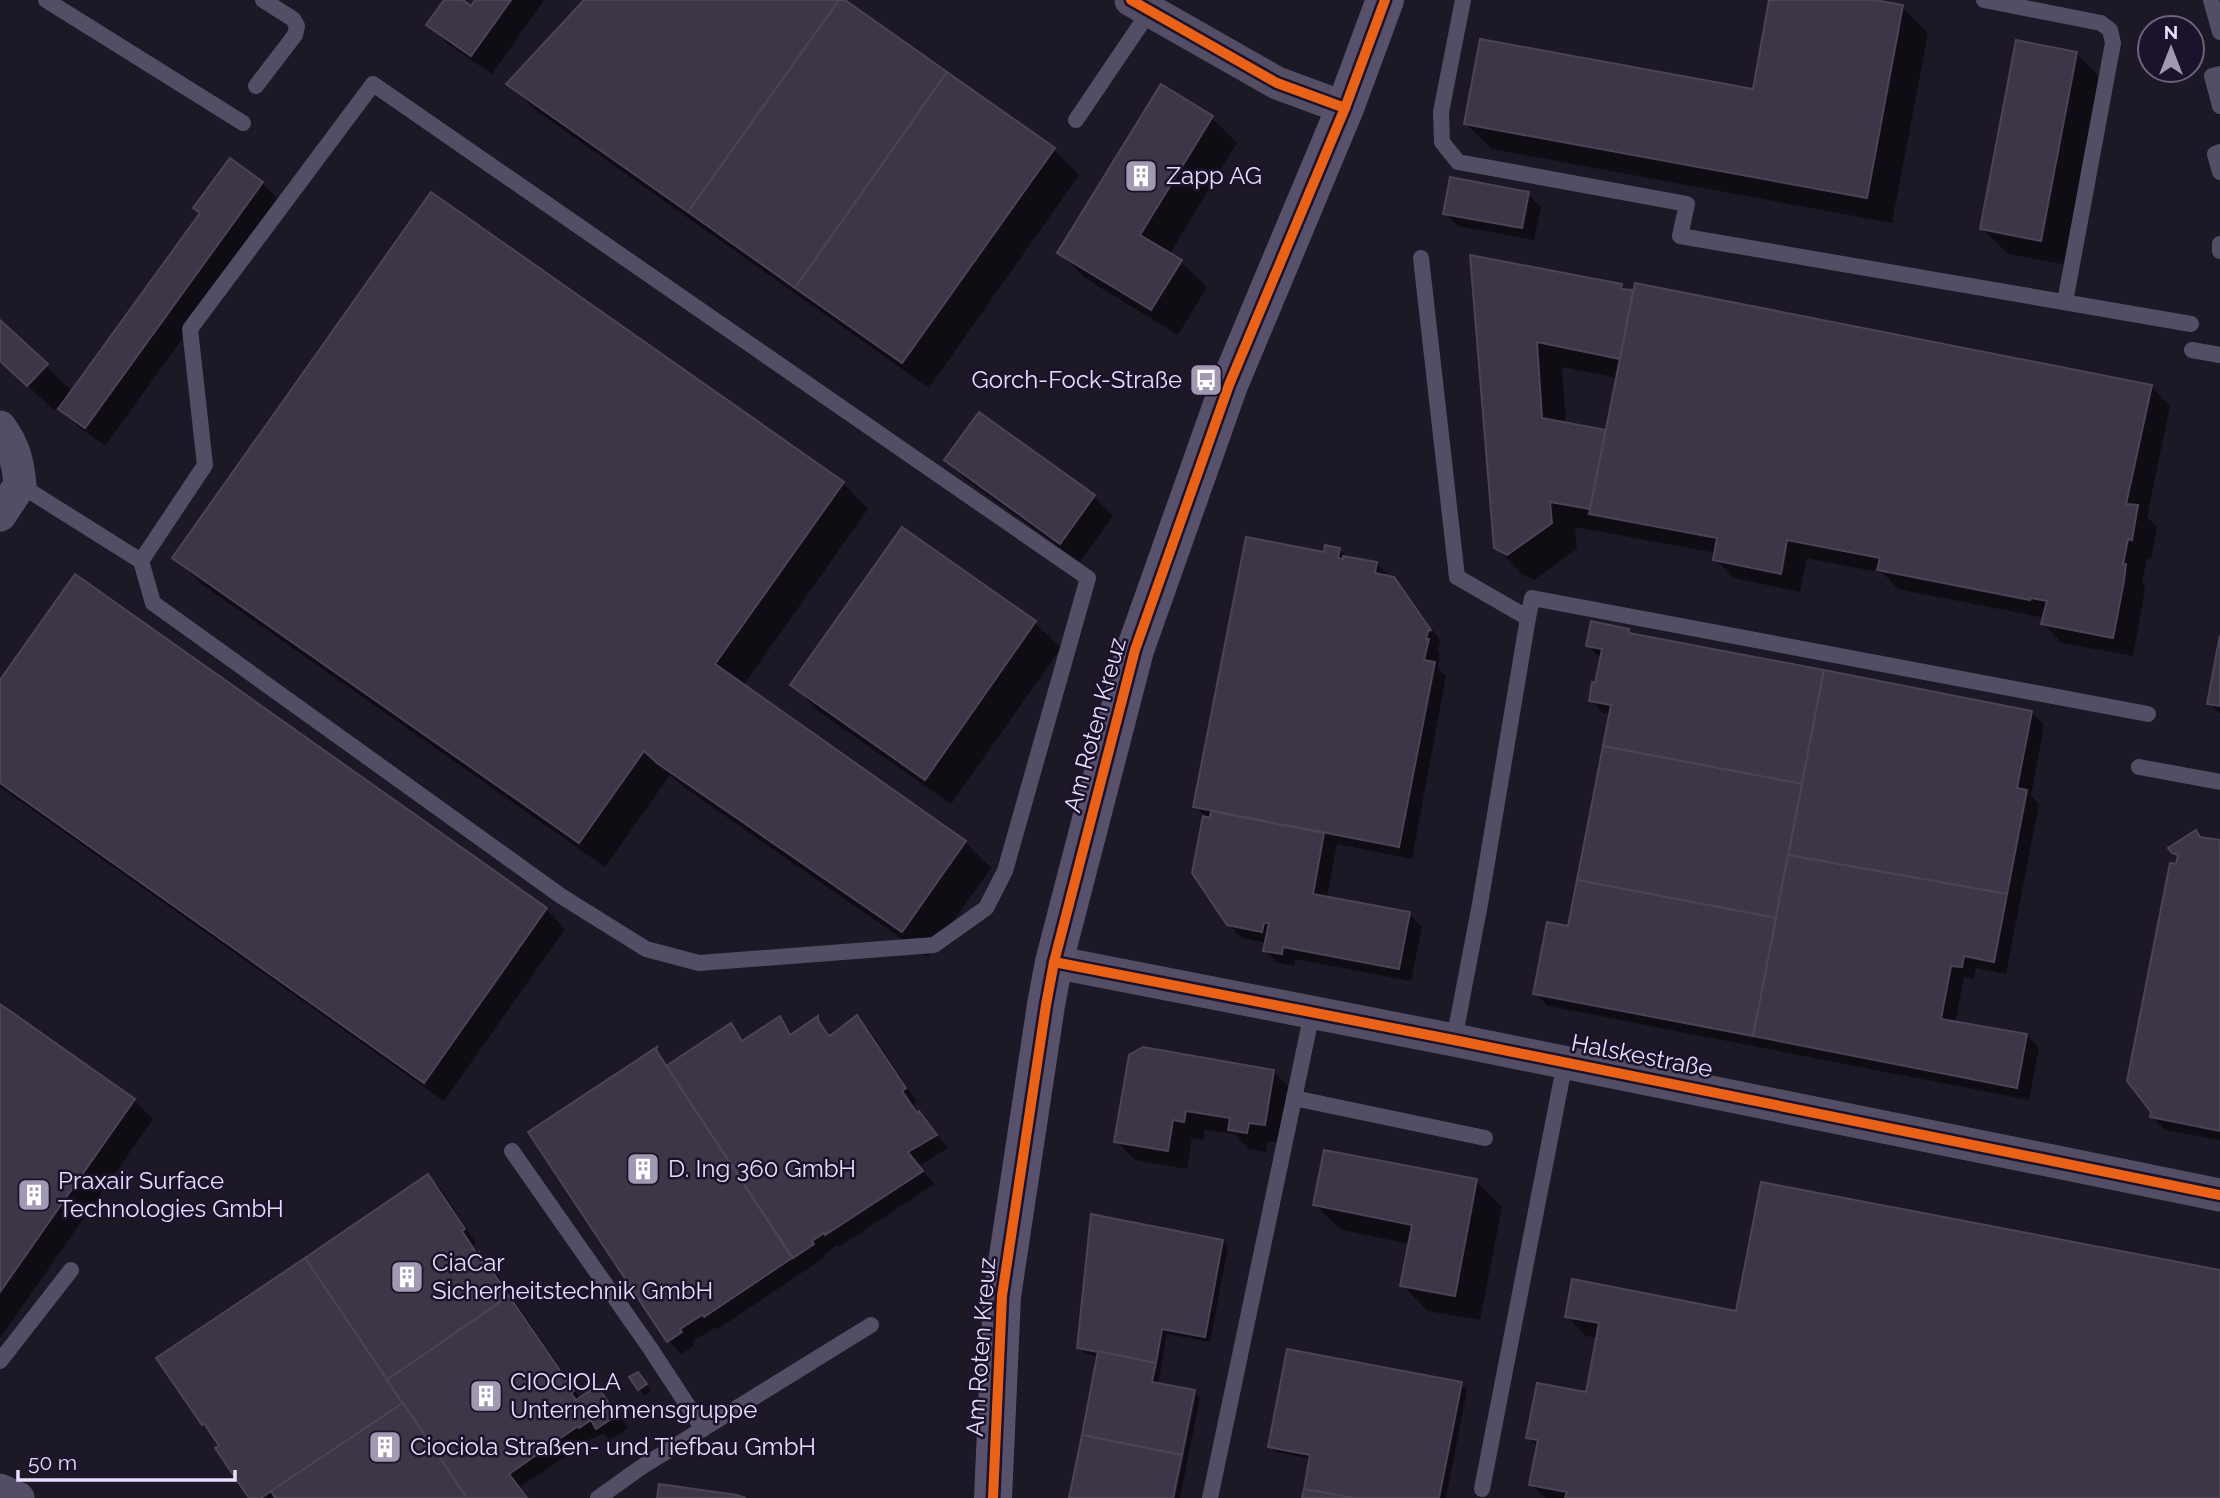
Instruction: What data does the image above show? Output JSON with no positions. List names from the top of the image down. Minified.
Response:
{"streets":{"street":["Am Roten Kreuz","Halskestraße"]},"crossings":[["Am Roten Kreuz","Halskestraße"]],"places":{"building":["Zapp AG","D. Ing 360 GmbH","Praxair Surface Technologies GmbH","CiaCar Sicherheitstechnik GmbH","CIOCIOLA Unternehmensgruppe","Ciociola Straßen- und Tiefbau GmbH"],"bus stop":["Gorch-Fock-Straße"]},"scale_bar":"50 m","north":"top"}
